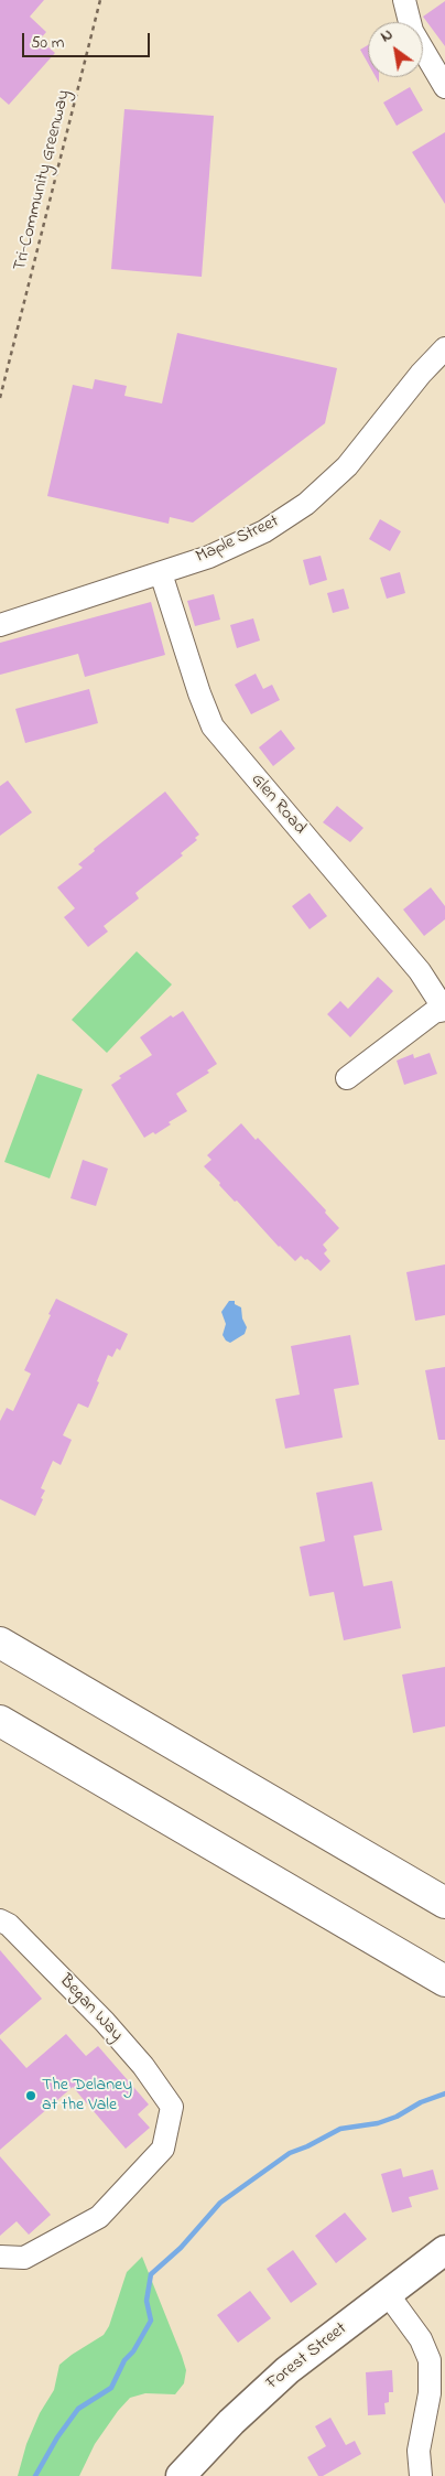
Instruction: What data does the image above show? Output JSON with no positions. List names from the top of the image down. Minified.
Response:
{"streets":{"main road":["Forest Street"],"street":["Maple Street","Glen Road","Began Way"],"path":["Tri-Community Greenway"]},"crossings":[["Maple Street","Glen Road"]],"places":["The Delaney at the Vale"],"scale_bar":"50 m","north":"top left"}
